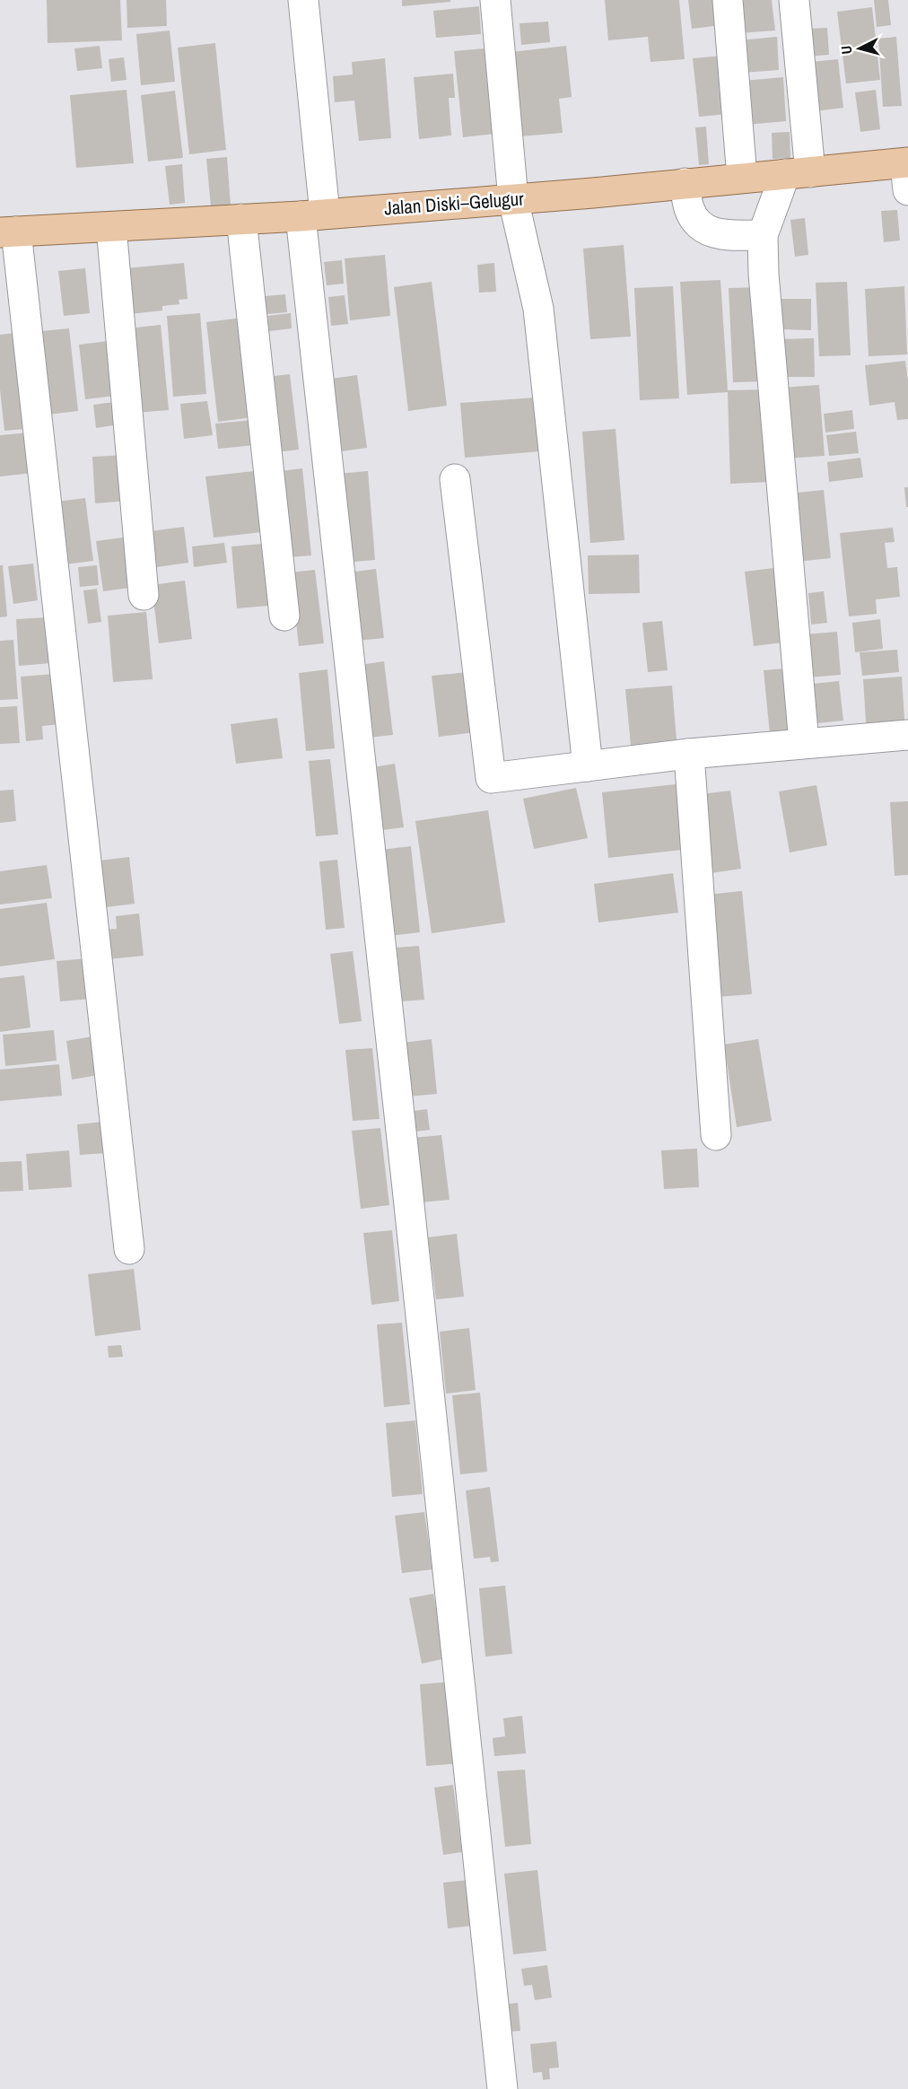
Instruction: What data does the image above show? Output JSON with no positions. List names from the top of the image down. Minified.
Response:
{"streets":{"main road":["Jalan Diski–Gelugur"]},"north":"left"}
